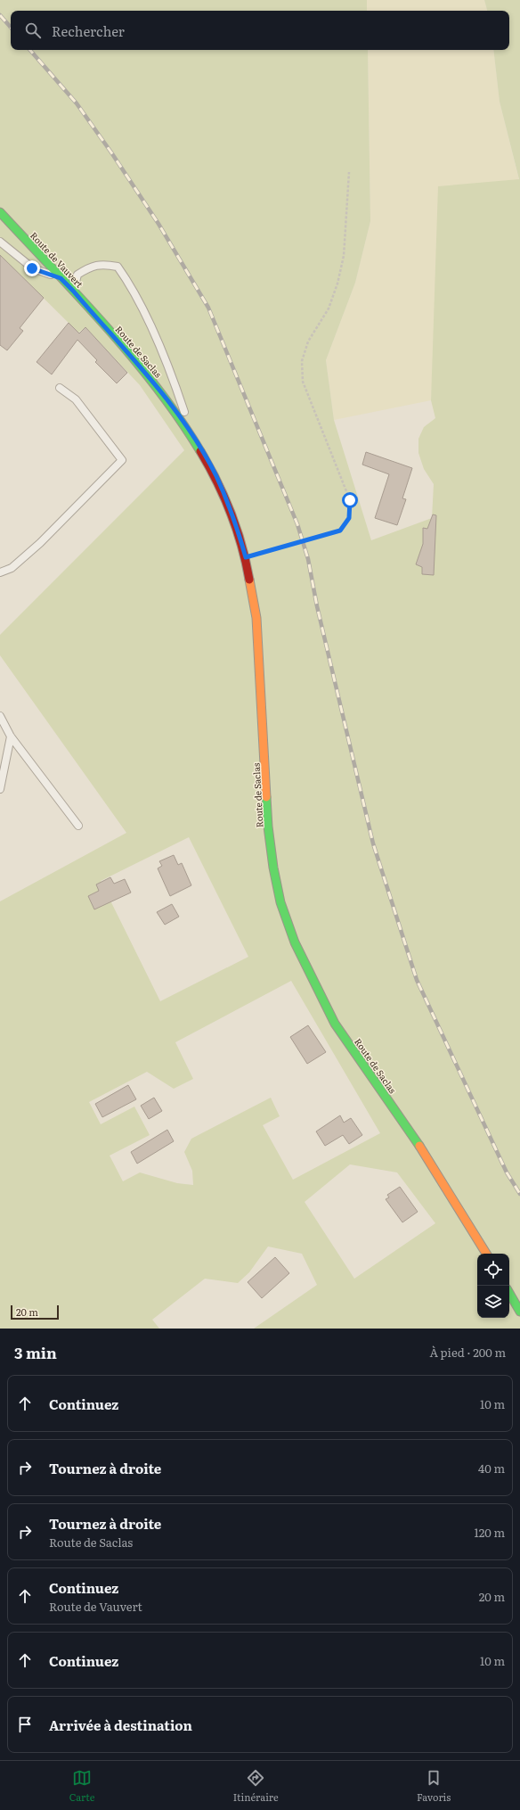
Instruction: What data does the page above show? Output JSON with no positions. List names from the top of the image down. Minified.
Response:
{"streets":{"main road":["Route de Vauvert","Route de Saclas"]},"crossings":[["Route de Vauvert","Route de Saclas"]],"scale_bar":"20 m","page":{"search":"Rechercher","scale":"20 m","heading":["3 min","À pied · 200 m"],"list":[["Continuez","10 m"],["Tournez à droite","40 m"],["Tournez à droite","Route de Saclas","120 m"],["Continuez","Route de Vauvert","20 m"],["Continuez","10 m"],"Arrivée à destination"],"nav":["Carte","Itinéraire","Favoris"]}}
